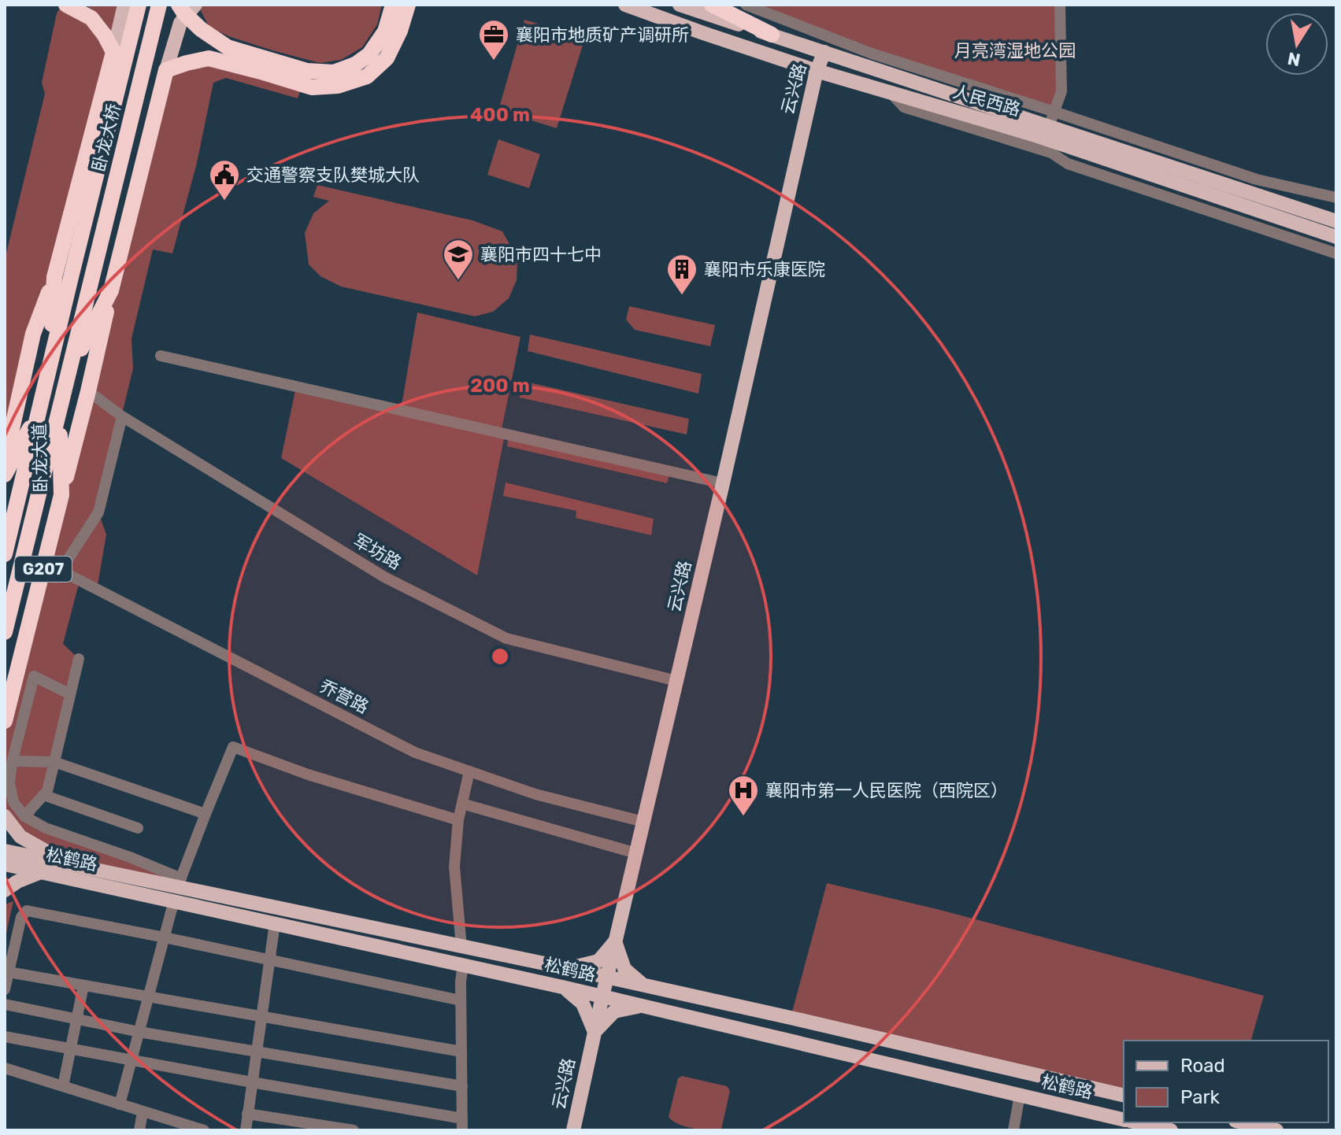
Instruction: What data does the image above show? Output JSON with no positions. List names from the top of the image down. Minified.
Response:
{"streets":{"highway":["卧龙大桥","卧龙大道","G207"],"main road":["云兴路","人民西路","松鹤路"],"street":["军坊路","乔营路"]},"crossings":[["云兴路","人民西路"],["云兴路","军坊路"],["云兴路","乔营路"],["云兴路","松鹤路"],["卧龙大桥","卧龙大道"],["卧龙大道","乔营路"]],"parks":["月亮湾湿地公园"],"places":{"office":["襄阳市地质矿产调研所"],"public building":["交通警察支队樊城大队"],"school or university":["襄阳市四十七中"],"building":["襄阳市乐康医院"],"hospital":["襄阳市第一人民医院（西院区）"]},"legend":["Road","Park"],"north":"bottom","rings":["400 m","200 m"]}
